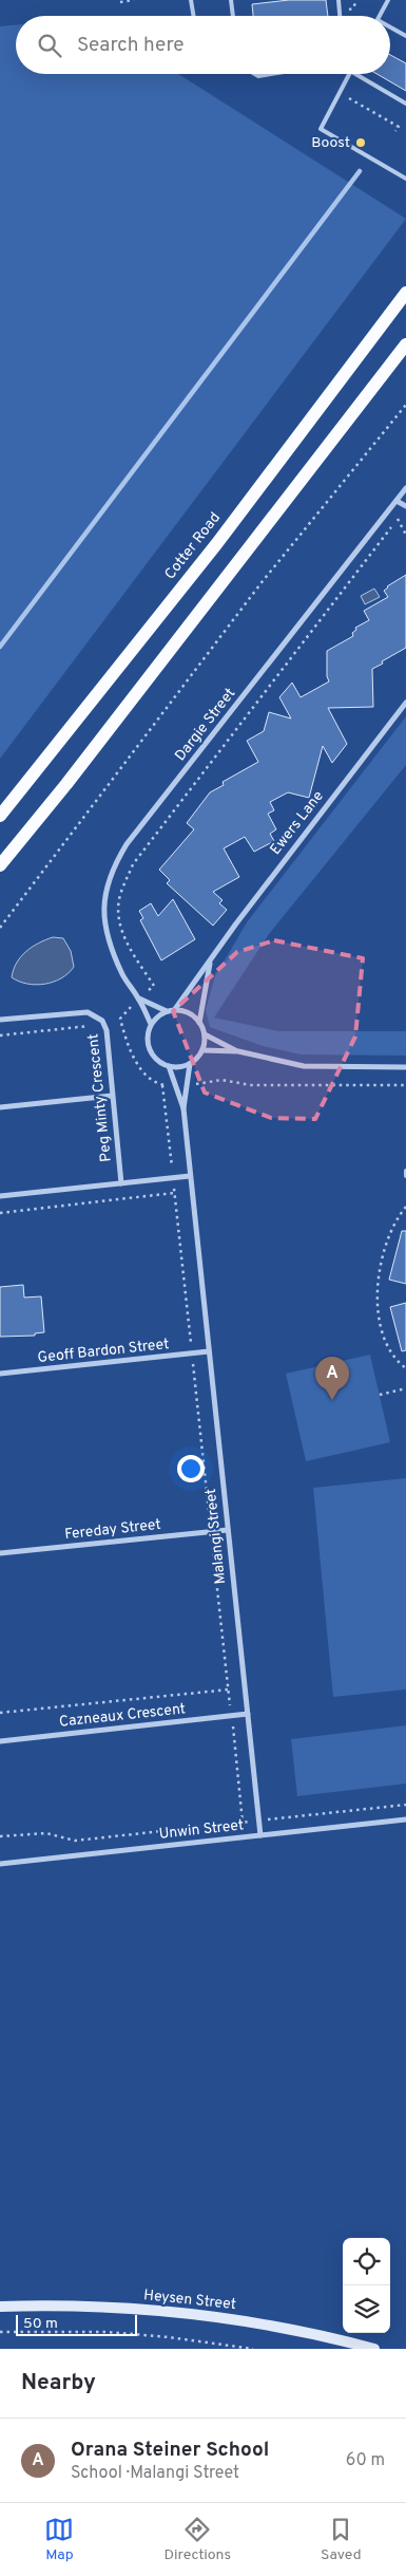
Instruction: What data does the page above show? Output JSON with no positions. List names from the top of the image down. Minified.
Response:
{"streets":{"main road":["Cotter Road","Heysen Street"],"street":["Dargie Street","Ewers Lane","Peg Minty Crescent","Geoff Bardon Street","Fereday Street","Malangi Street","Cazneaux Crescent","Unwin Street"]},"crossings":[["Dargie Street","Ewers Lane"],["Dargie Street","Malangi Street"],["Ewers Lane","Malangi Street"],["Geoff Bardon Street","Malangi Street"],["Fereday Street","Malangi Street"],["Malangi Street","Cazneaux Crescent"],["Malangi Street","Unwin Street"]],"places":["Boost"],"scale_bar":"50 m","page":{"search":"Search here","pins":"A","scale":"50 m","heading":"Nearby","list":[{"mark":"A","name":"Orana Steiner School","note":"School · Malangi Street","value":"60 m"}],"nav":["Map","Directions","Saved"]}}
